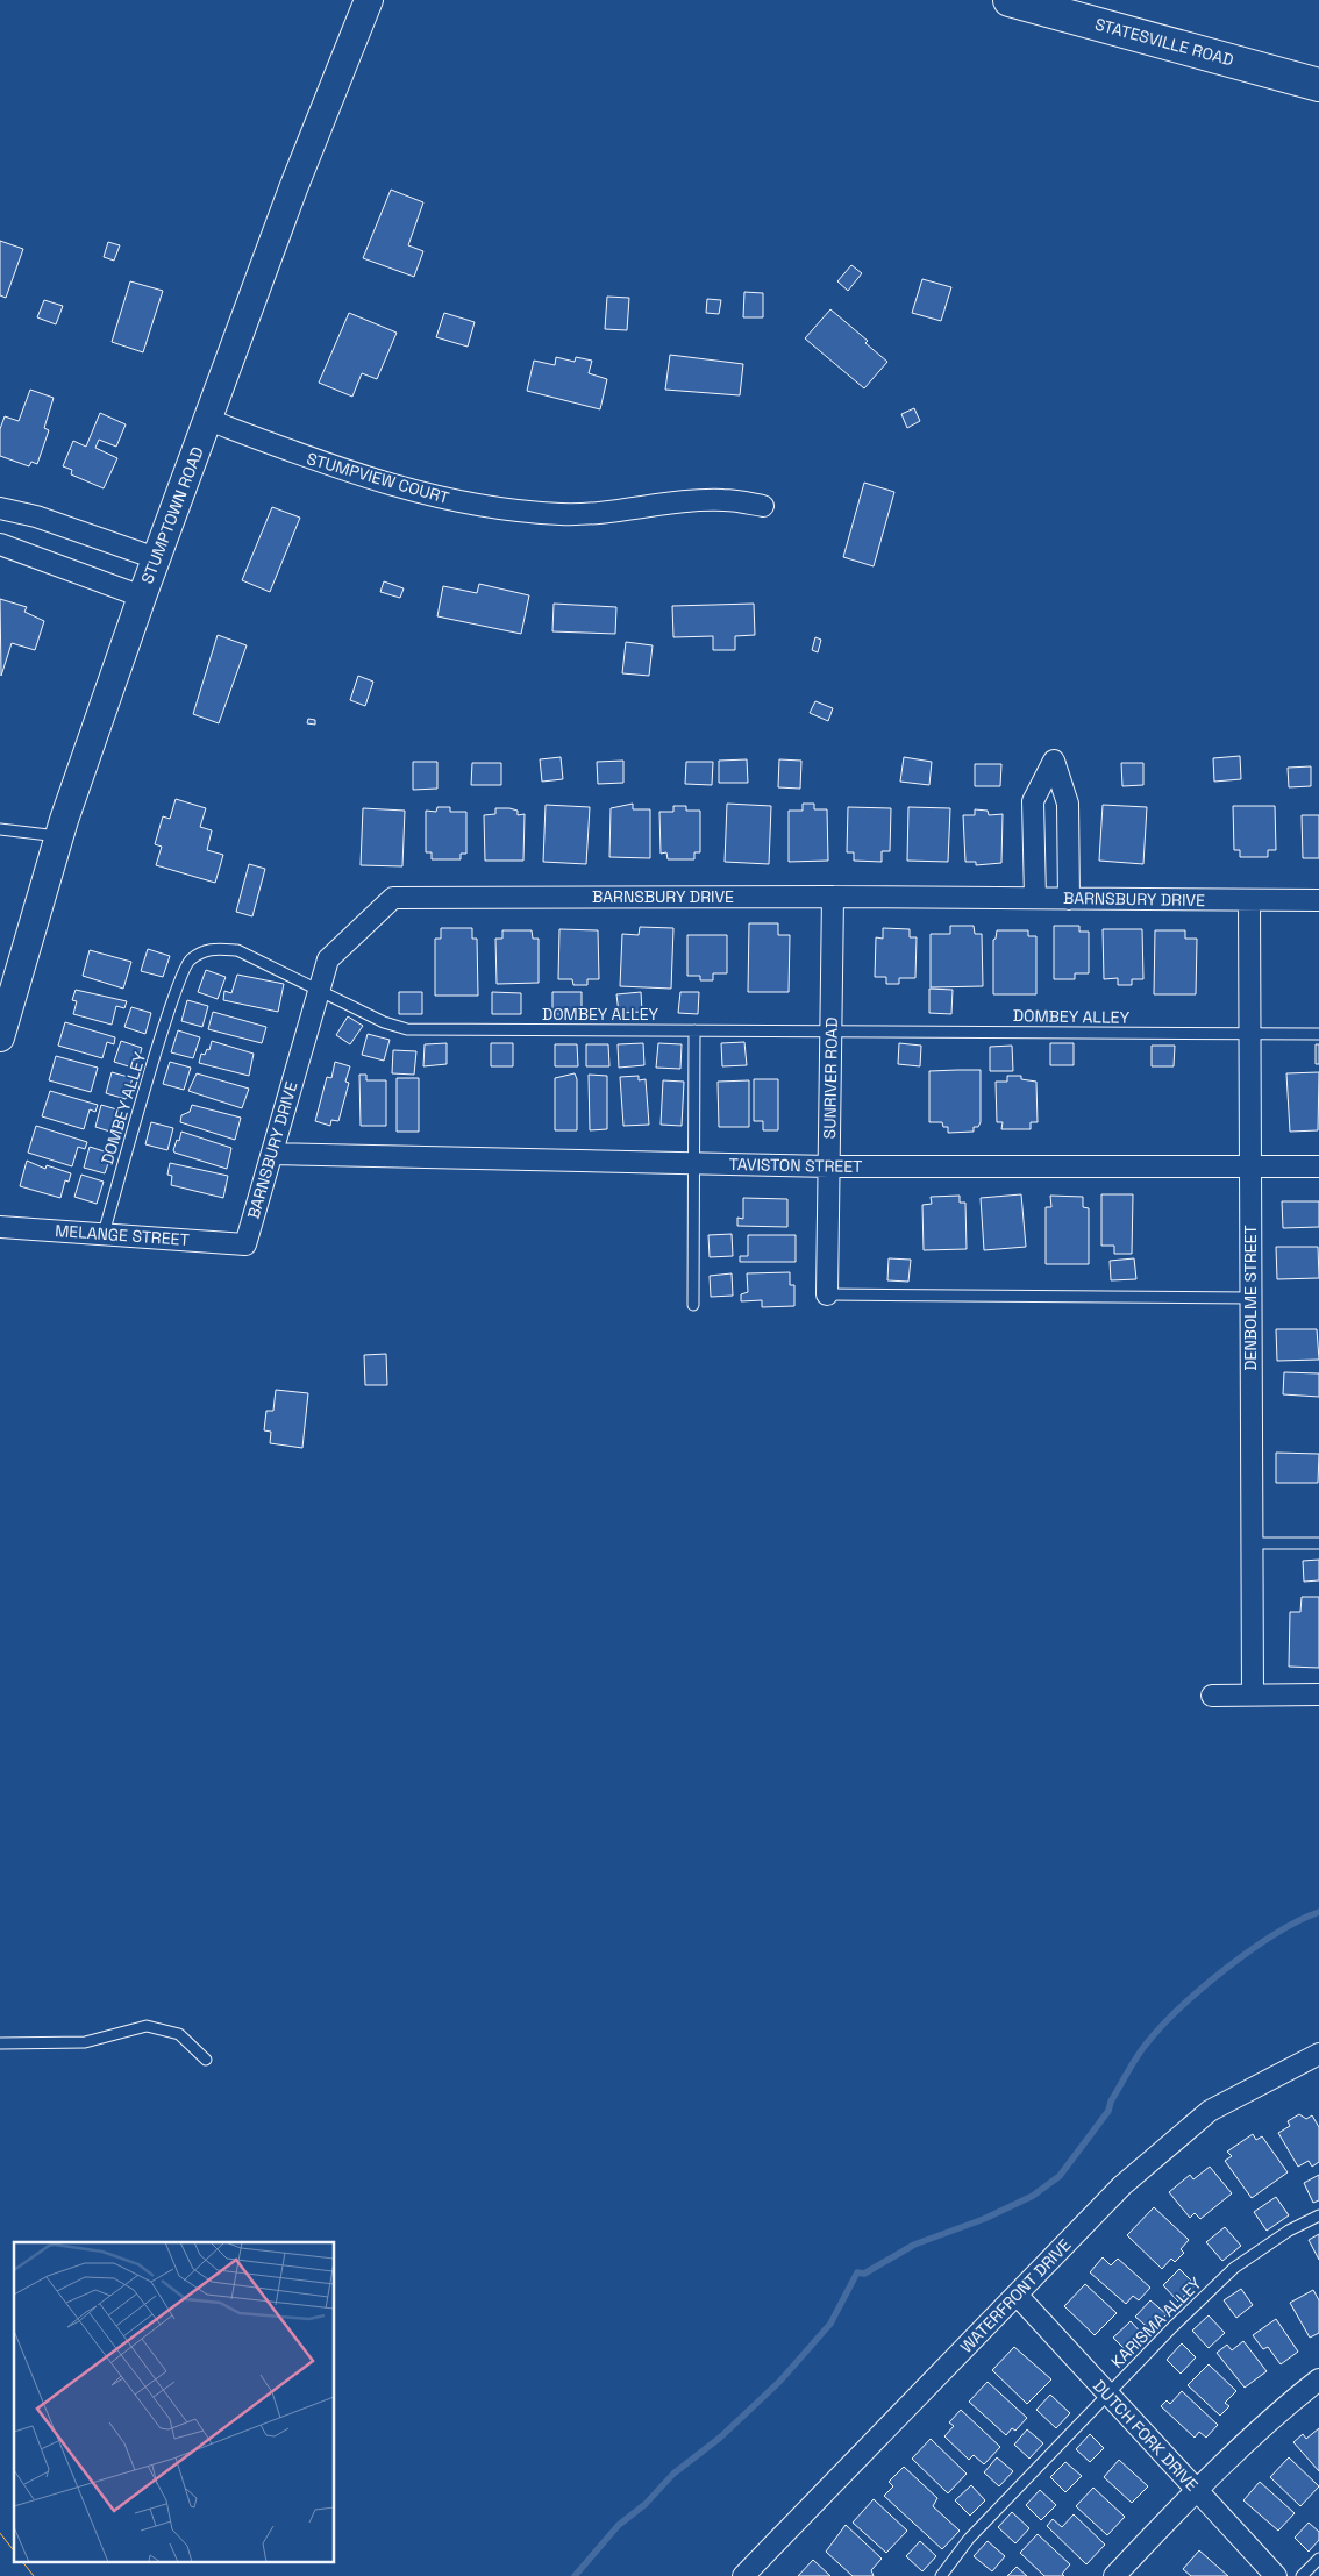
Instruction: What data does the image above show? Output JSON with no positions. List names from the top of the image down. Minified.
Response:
{"streets":{"main road":["STATESVILLE ROAD"],"street":["STUMPVIEW COURT","STUMPTOWN ROAD","BARNSBURY DRIVE","SUNRIVER ROAD","TAVISTON STREET","MELANGE STREET","DENBOLME STREET","WATERFRONT DRIVE","DUTCH FORK DRIVE"],"lane":["DOMBEY ALLEY","KARISMA ALLEY"]},"crossings":[["STUMPVIEW COURT","STUMPTOWN ROAD"],["BARNSBURY DRIVE","DOMBEY ALLEY"],["BARNSBURY DRIVE","SUNRIVER ROAD"],["BARNSBURY DRIVE","TAVISTON STREET"],["BARNSBURY DRIVE","MELANGE STREET"],["BARNSBURY DRIVE","DENBOLME STREET"],["DOMBEY ALLEY","SUNRIVER ROAD"],["DOMBEY ALLEY","MELANGE STREET"],["DOMBEY ALLEY","DENBOLME STREET"],["SUNRIVER ROAD","TAVISTON STREET"],["TAVISTON STREET","DENBOLME STREET"],["WATERFRONT DRIVE","DUTCH FORK DRIVE"],["KARISMA ALLEY","DUTCH FORK DRIVE"]]}
